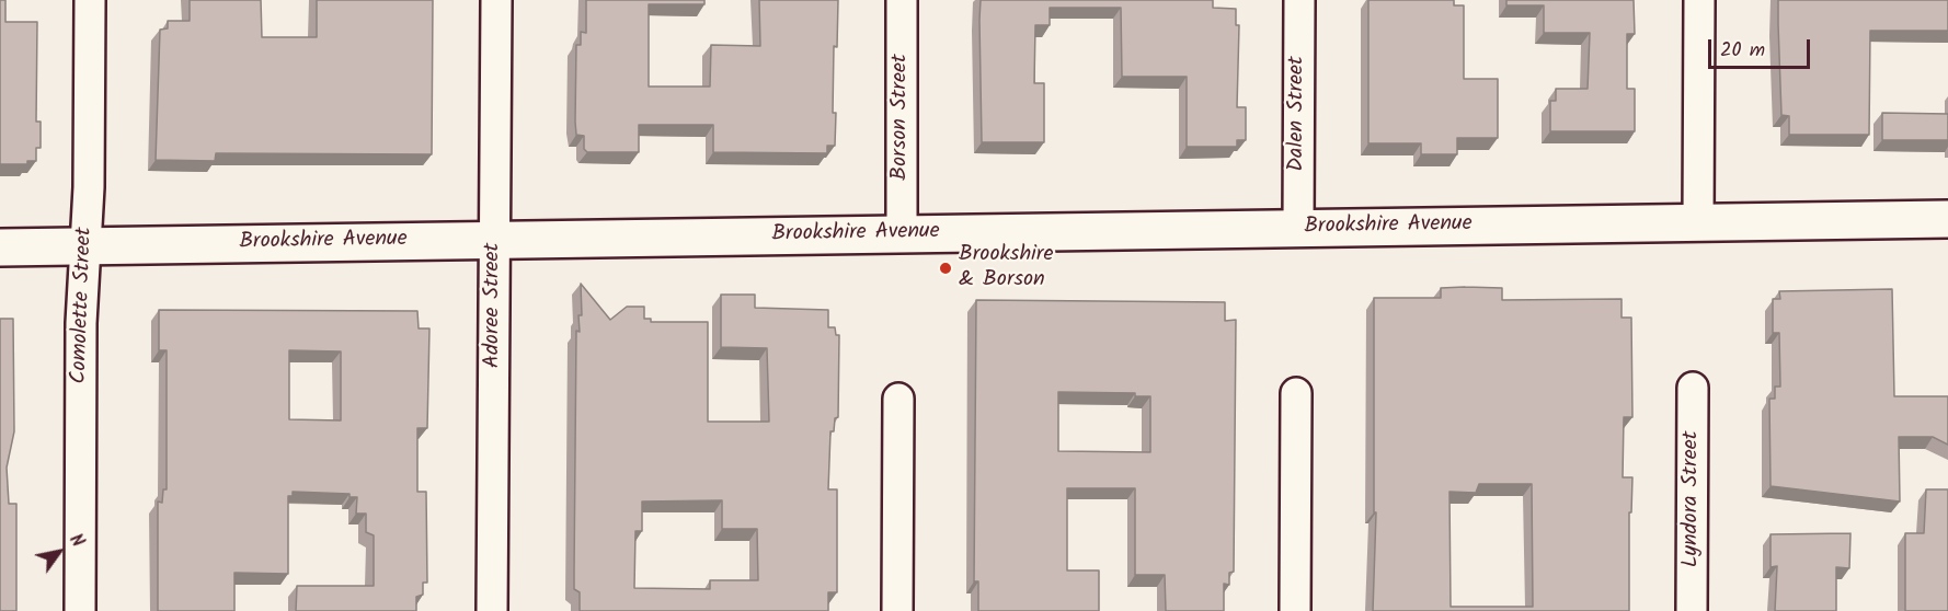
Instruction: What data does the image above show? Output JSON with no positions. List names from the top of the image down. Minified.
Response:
{"streets":{"street":["Dalen Street","Borson Street","Brookshire Avenue","Comolette Street","Adoree Street","Lyndora Street"]},"crossings":[["Dalen Street","Brookshire Avenue"],["Borson Street","Brookshire Avenue"],["Brookshire Avenue","Comolette Street"],["Brookshire Avenue","Adoree Street"]],"places":["Brookshire & Borson"],"scale_bar":"20 m","north":"top right"}
